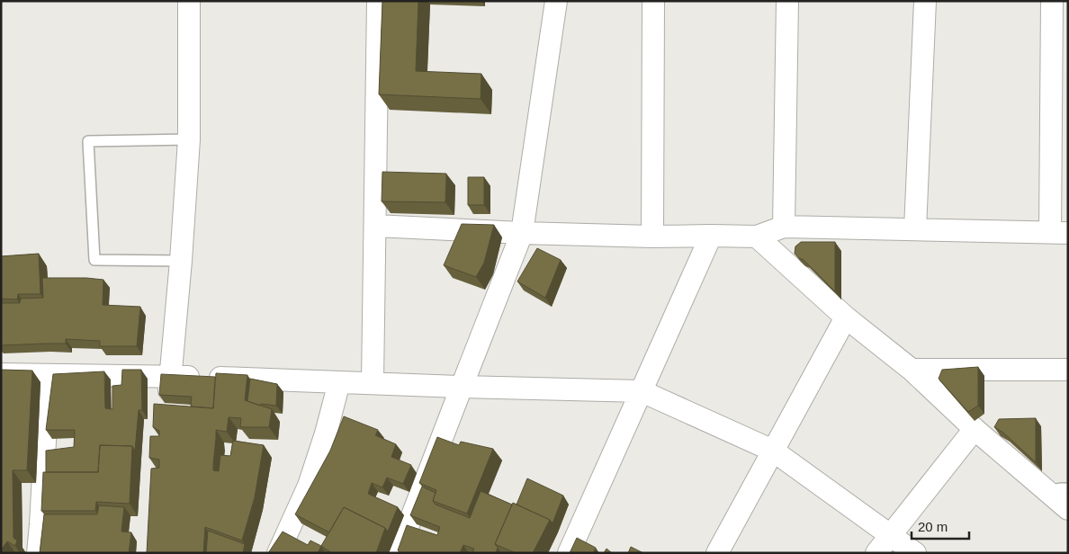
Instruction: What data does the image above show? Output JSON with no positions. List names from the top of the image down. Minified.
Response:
{"scale_bar":"20 m"}
